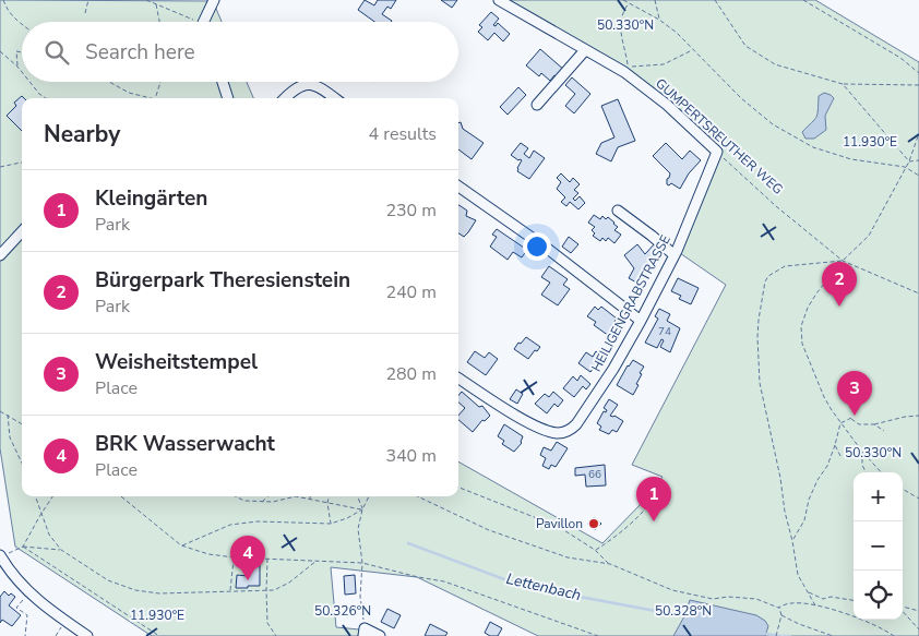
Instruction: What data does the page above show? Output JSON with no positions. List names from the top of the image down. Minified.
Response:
{"streets":{"street":["GUMPERTSREUTHER WEG","HEILIGENGRABSTRASSE"]},"crossings":[["GUMPERTSREUTHER WEG","HEILIGENGRABSTRASSE"]],"water":["Lettenbach"],"places":["Pavillon"],"house_numbers":["74","66"],"page":{"search":"Search here","heading":["Nearby","4 results"],"list":[{"mark":"1","name":"Kleingärten","note":"Park","value":"230 m"},{"mark":"2","name":"Bürgerpark Theresienstein","note":"Park","value":"240 m"},{"mark":"3","name":"Weisheitstempel","note":"Place","value":"280 m"},{"mark":"4","name":"BRK Wasserwacht","note":"Place","value":"340 m"}],"pins":["2","3","1","4"],"map_buttons":["+","−"]},"coordinates":["50.330°N","11.930°E","50.326°N","50.328°N"]}
